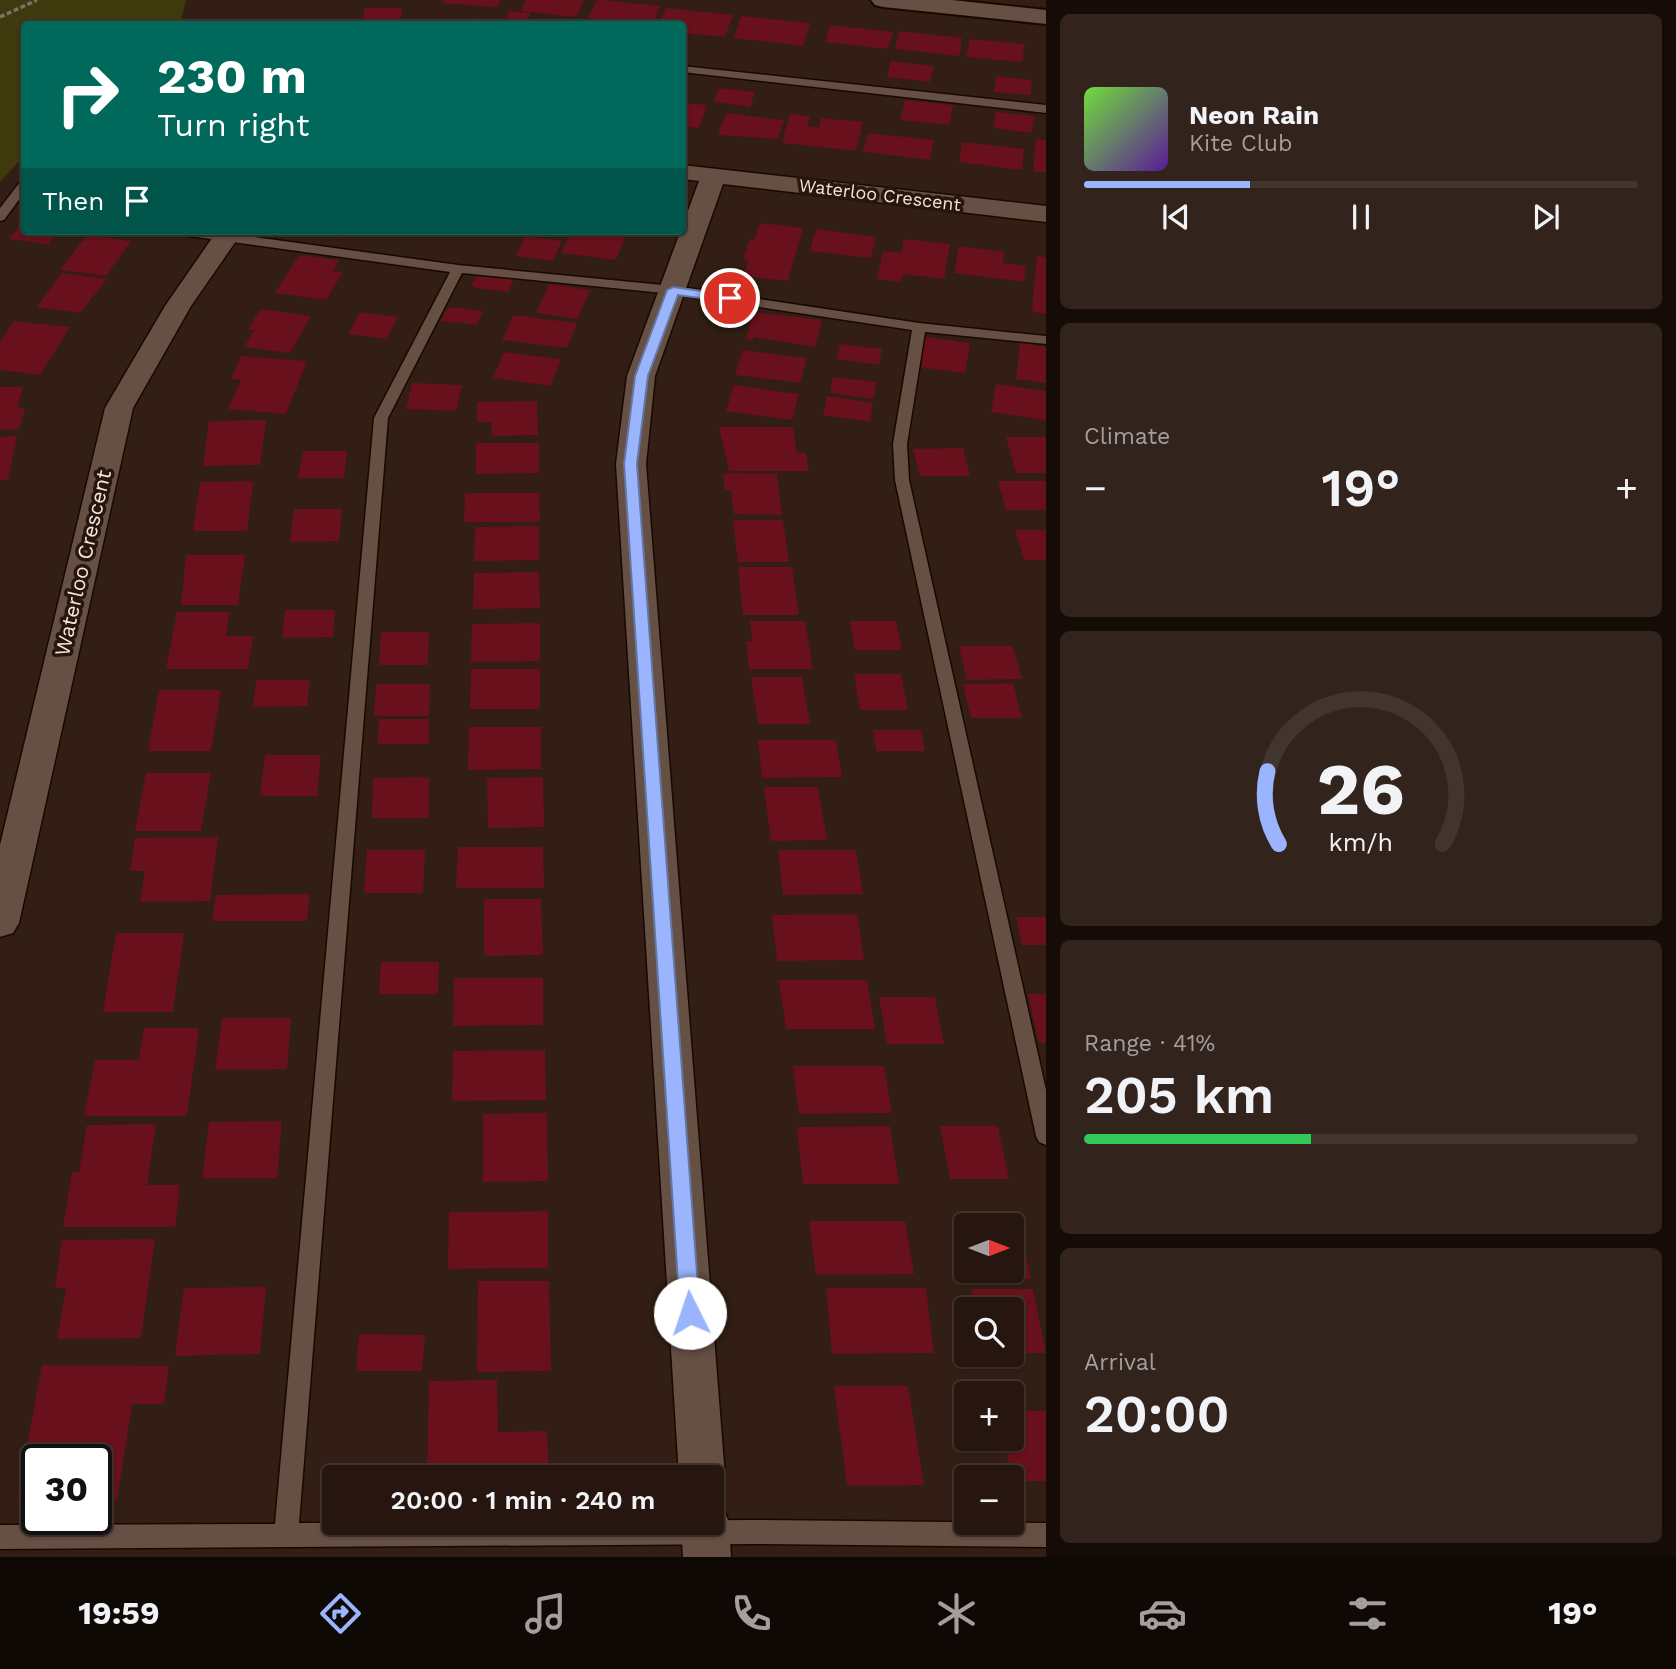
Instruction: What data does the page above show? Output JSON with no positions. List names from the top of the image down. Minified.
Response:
{"streets":{"street":["Waterloo Crescent"]},"north":"right","page":{"turn":["230 m","Turn right"],"song":["Neon Rain","Kite Club"],"then":"Then","tile":["Climate",["Range · 41%","205 km"],["Arrival","20:00"]],"heat":["−","19°","+"],"map_buttons":["+","−"],"limit":"30","trip":"20:00 · 1 min · 240 m","tabs":["19:59","19°"],"gauge":["26","km/h"]}}
